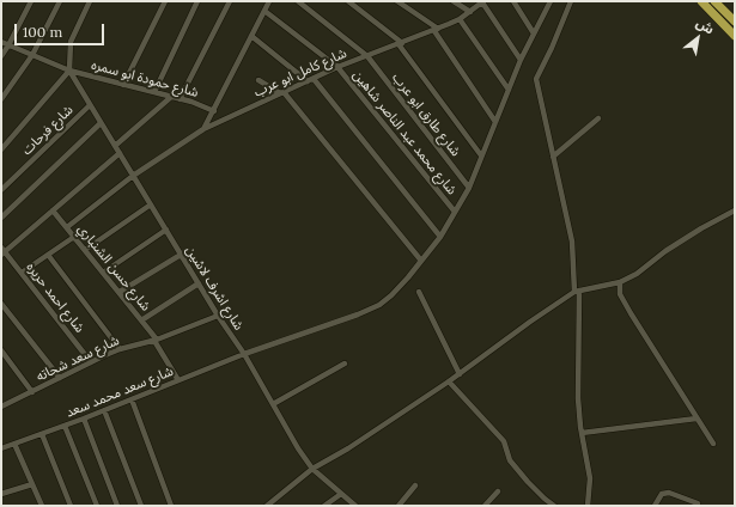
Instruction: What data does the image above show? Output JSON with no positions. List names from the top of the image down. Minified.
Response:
{"streets":{"street":["شارع كامل ابو عرب","شارع حمودة ابو سمره","شارع طارق ابو عرب","شارع فرحات","شارع محمد عبد الناصر شاهين","شارع حسن الشنباري","شارع اشرف لاشين","شارع احمد حريره","شارع سعد شحاته","شارع سعد محمد سعد"]},"crossings":[["شارع كامل ابو عرب","شارع طارق ابو عرب"],["شارع كامل ابو عرب","شارع محمد عبد الناصر شاهين"],["شارع كامل ابو عرب","شارع حسن الشنباري"],["شارع كامل ابو عرب","شارع اشرف لاشين"],["شارع حمودة ابو سمره","شارع اشرف لاشين"],["شارع طارق ابو عرب","شارع سعد محمد سعد"],["شارع فرحات","شارع اشرف لاشين"],["شارع محمد عبد الناصر شاهين","شارع سعد محمد سعد"],["شارع حسن الشنباري","شارع سعد شحاته"],["شارع حسن الشنباري","شارع سعد محمد سعد"],["شارع اشرف لاشين","شارع سعد شحاته"],["شارع اشرف لاشين","شارع سعد محمد سعد"],["شارع احمد حريره","شارع سعد شحاته"]],"scale_bar":"100 m","north":"top right"}
